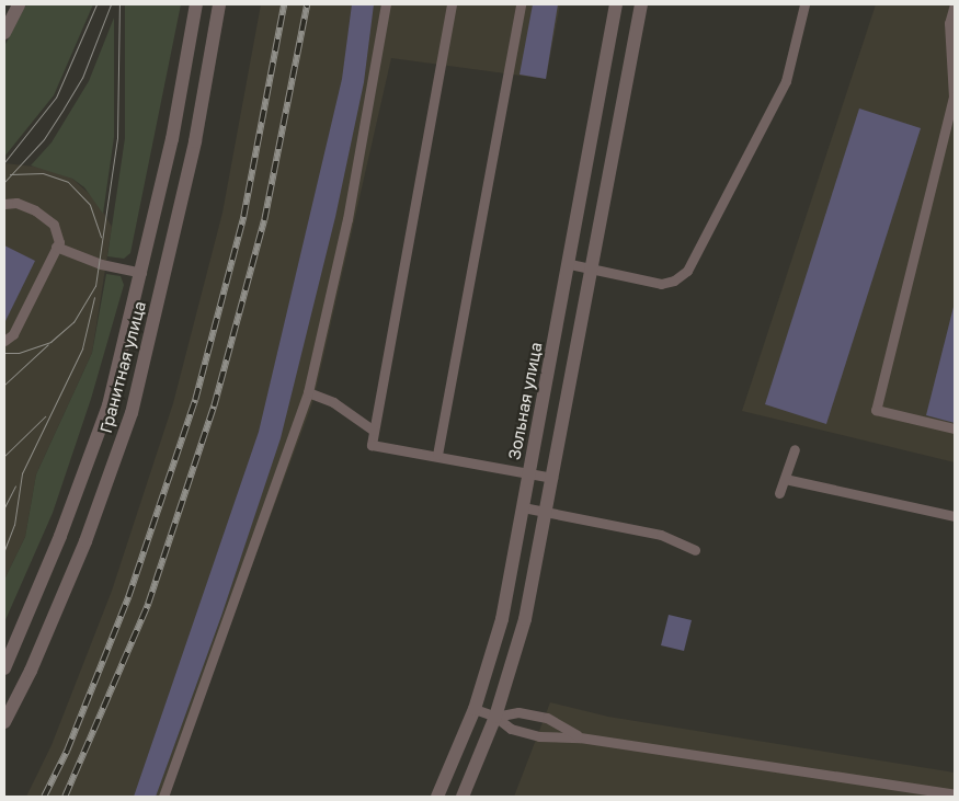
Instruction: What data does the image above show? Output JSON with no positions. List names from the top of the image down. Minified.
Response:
{"streets":{"street":["Гранитная улица","Зольная улица"]}}
